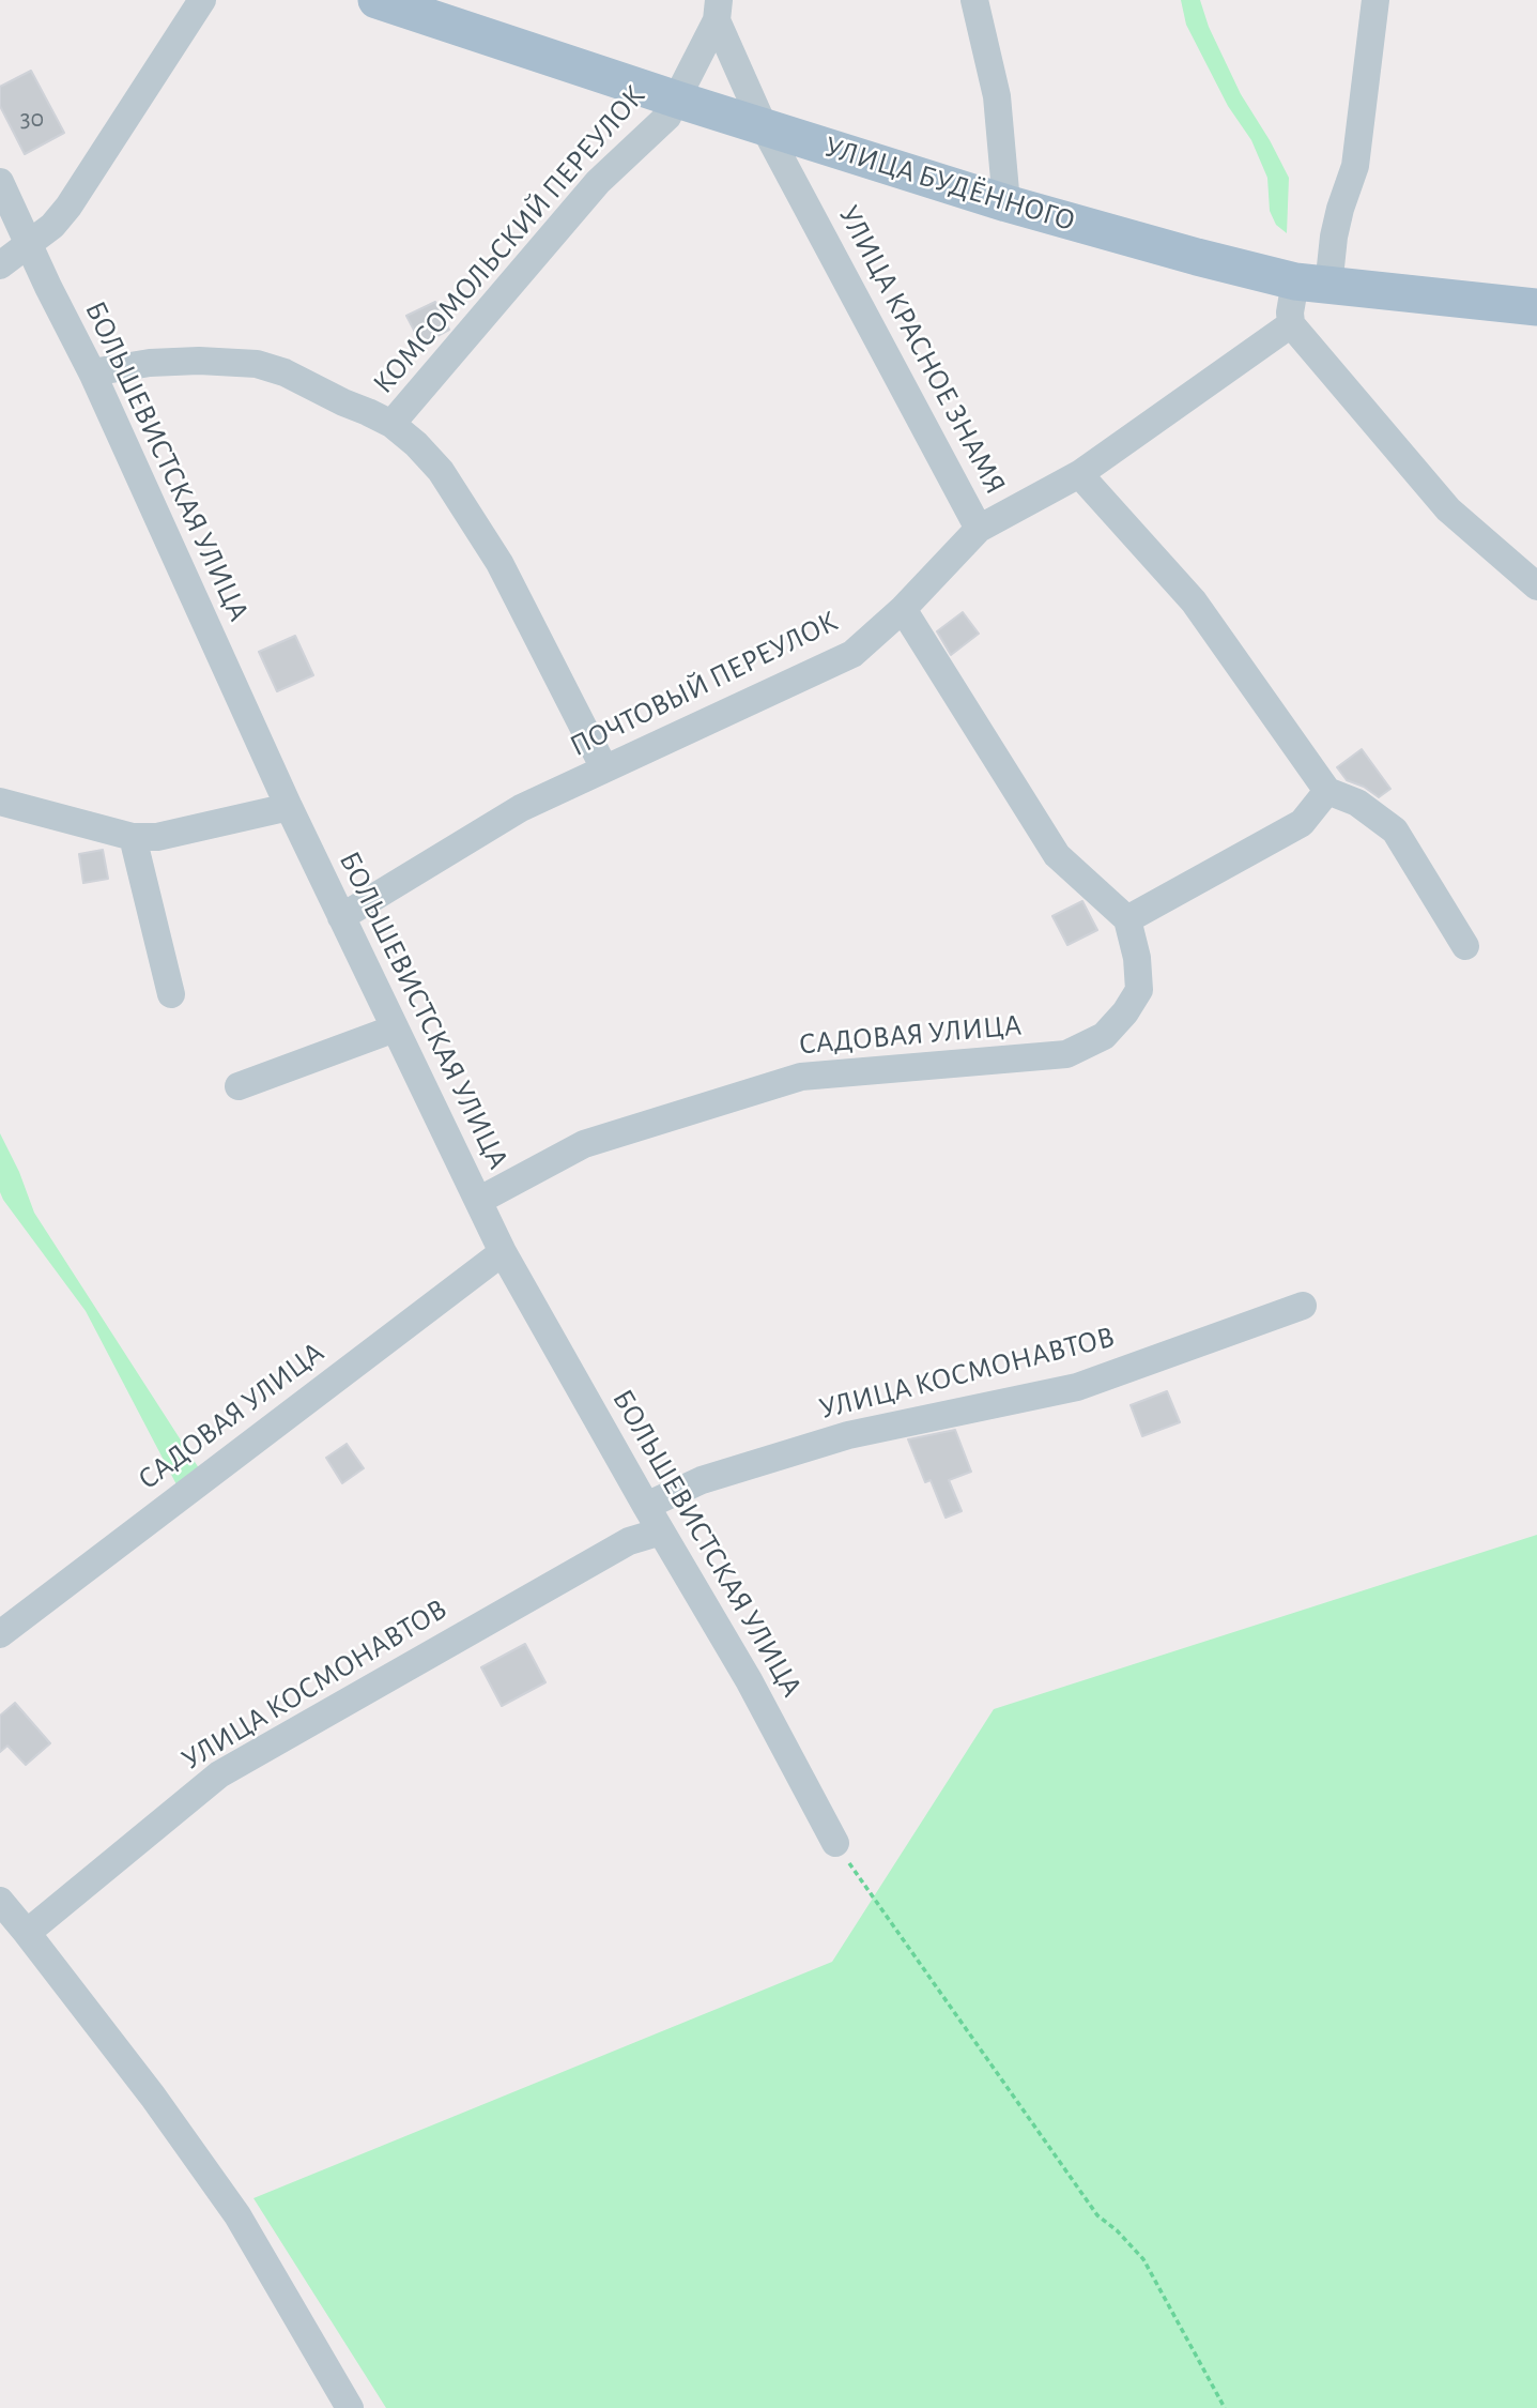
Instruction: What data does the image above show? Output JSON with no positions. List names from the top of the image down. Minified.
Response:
{"streets":{"main road":["УЛИЦА БУДЁННОГО"],"street":["КОМСОМОЛЬСКИЙ ПЕРЕУЛОК","УЛИЦА КРАСНОЕ ЗНАМЯ","БОЛЬШЕВИСТСКАЯ УЛИЦА","ПОЧТОВЫЙ ПЕРЕУЛОК","САДОВАЯ УЛИЦА","УЛИЦА КОСМОНАВТОВ"]},"crossings":[["УЛИЦА БУДЁННОГО","КОМСОМОЛЬСКИЙ ПЕРЕУЛОК"],["УЛИЦА БУДЁННОГО","УЛИЦА КРАСНОЕ ЗНАМЯ"],["КОМСОМОЛЬСКИЙ ПЕРЕУЛОК","УЛИЦА КРАСНОЕ ЗНАМЯ"],["КОМСОМОЛЬСКИЙ ПЕРЕУЛОК","БОЛЬШЕВИСТСКАЯ УЛИЦА"],["КОМСОМОЛЬСКИЙ ПЕРЕУЛОК","ПОЧТОВЫЙ ПЕРЕУЛОК"],["УЛИЦА КРАСНОЕ ЗНАМЯ","ПОЧТОВЫЙ ПЕРЕУЛОК"],["БОЛЬШЕВИСТСКАЯ УЛИЦА","ПОЧТОВЫЙ ПЕРЕУЛОК"],["БОЛЬШЕВИСТСКАЯ УЛИЦА","САДОВАЯ УЛИЦА"],["БОЛЬШЕВИСТСКАЯ УЛИЦА","УЛИЦА КОСМОНАВТОВ"]],"house_numbers":["30"]}
